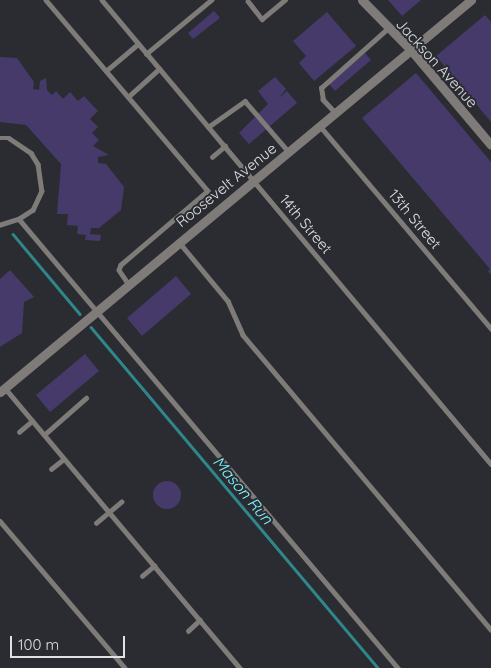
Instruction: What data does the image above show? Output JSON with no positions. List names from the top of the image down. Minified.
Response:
{"streets":{"street":["Jackson Avenue","Roosevelt Avenue"],"lane":["13th Street","14th Street"]},"crossings":[["Jackson Avenue","Roosevelt Avenue"],["Roosevelt Avenue","13th Street"],["Roosevelt Avenue","14th Street"]],"water":["Mason Run"],"scale_bar":"100 m"}
